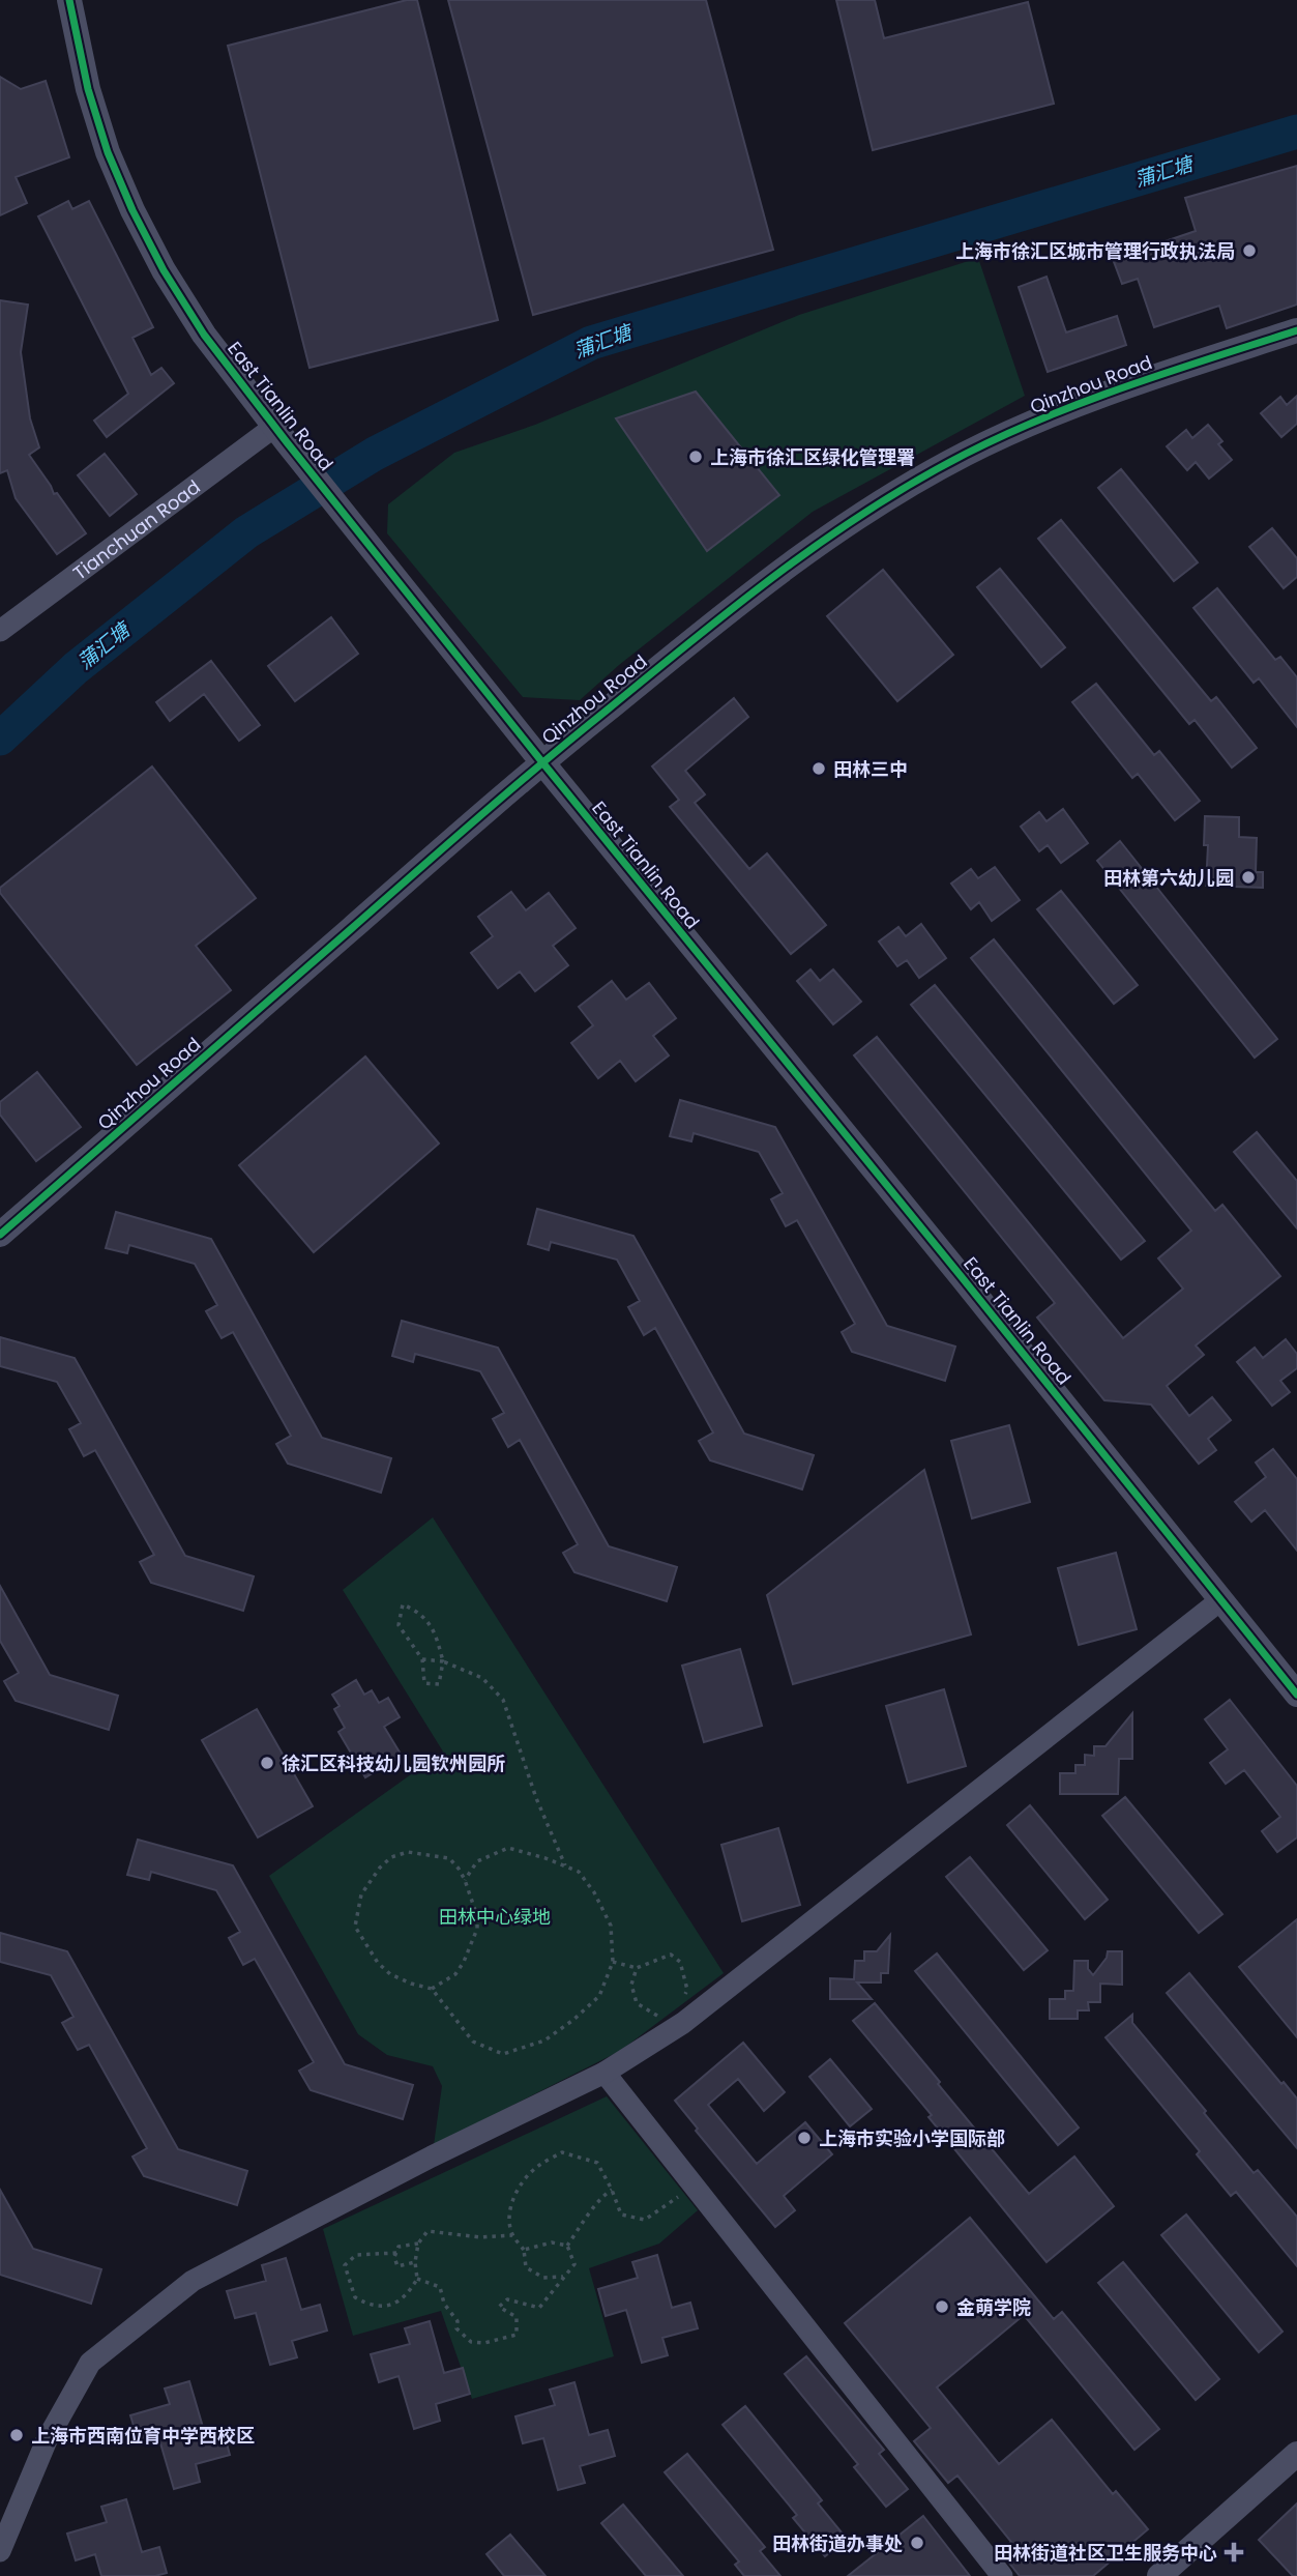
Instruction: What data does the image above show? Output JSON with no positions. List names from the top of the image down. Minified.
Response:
{"streets":{"street":["Qinzhou Road","East Tianlin Road","Tianchuan Road"]},"crossings":[["Qinzhou Road","East Tianlin Road"],["East Tianlin Road","Tianchuan Road"]],"water":["蒲汇塘"],"parks":["田林中心绿地"],"places":{"other":["上海市徐汇区城市管理行政执法局","上海市徐汇区绿化管理署","田林三中","田林第六幼儿园","徐汇区科技幼儿园钦州园所","上海市实验小学国际部","金萌学院","上海市西南位育中学西校区","田林街道办事处"],"health":["田林街道社区卫生服务中心"]}}
